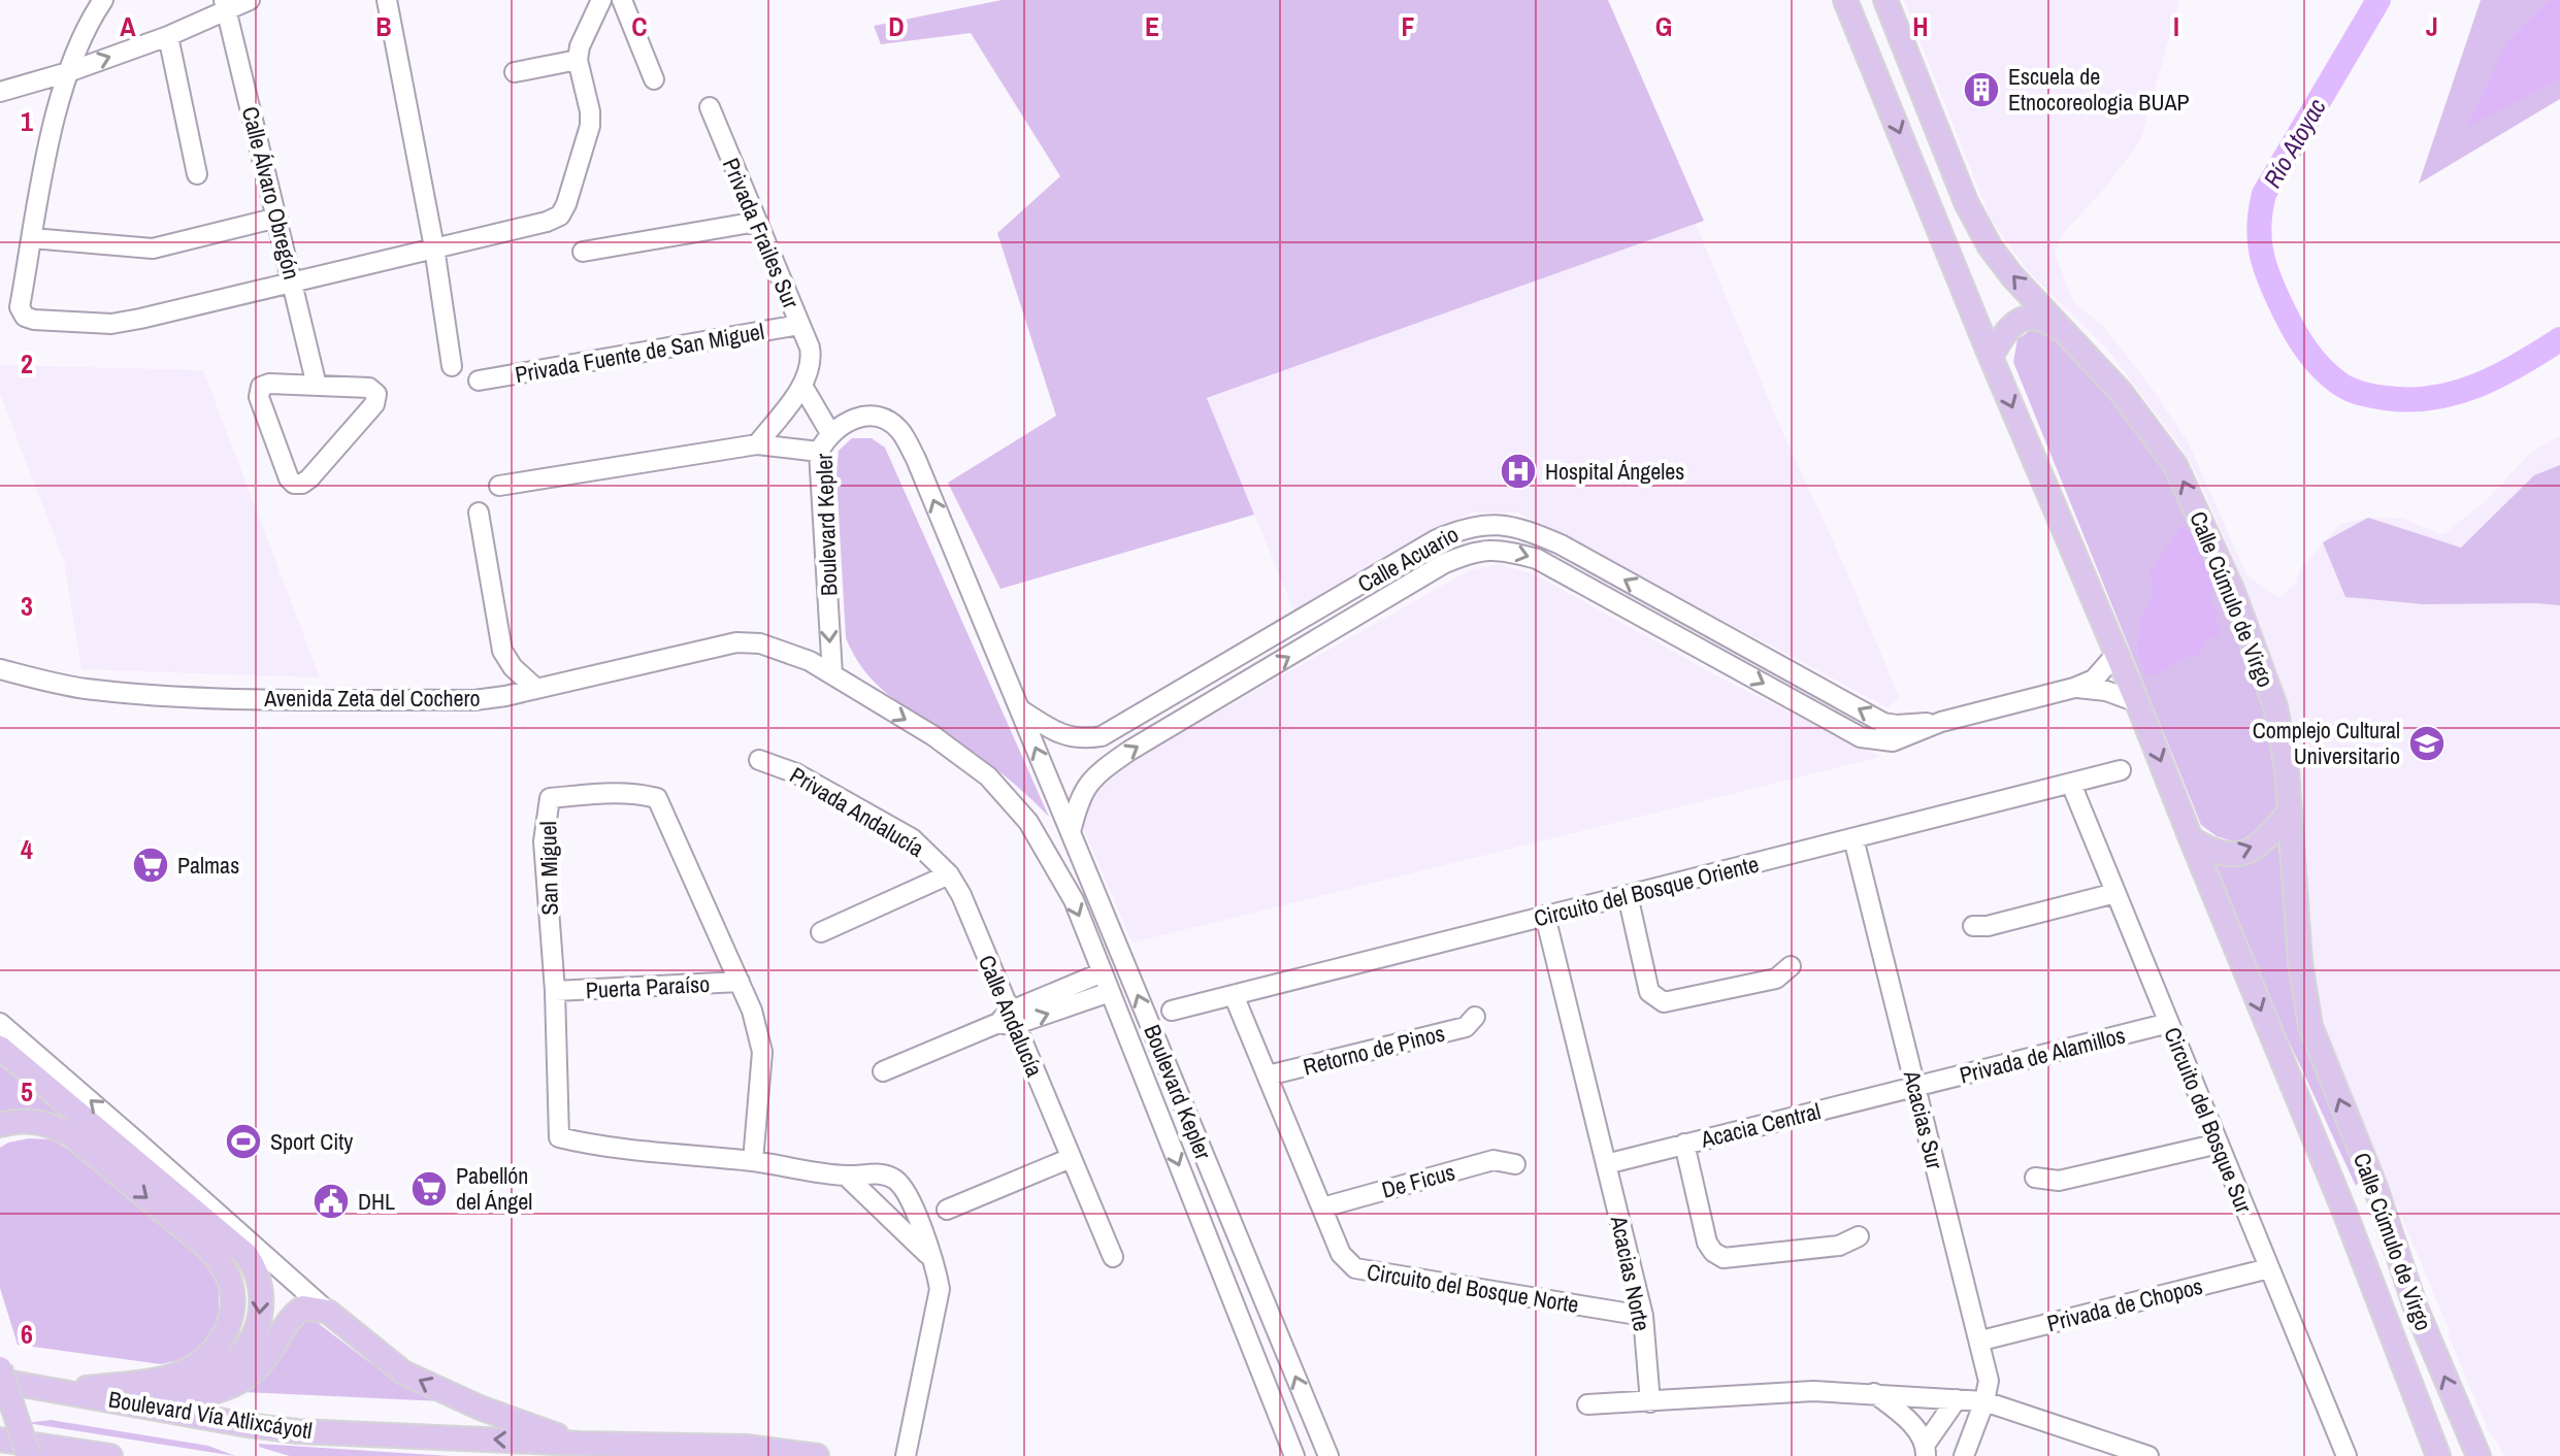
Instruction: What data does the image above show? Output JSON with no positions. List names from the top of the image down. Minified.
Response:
{"streets":{"main road":["Calle Cúmulo de Virgo","Boulevard Vía Atlixcáyotl"],"street":["Calle Álvaro Obregón","Privada Frailes Sur","Privada Fuente de San Miguel","Boulevard Kepler","Calle Acuario","Avenida Zeta del Cochero","Privada Andalucía","San Miguel","Circuito del Bosque Oriente","Puerta Paraíso","Calle Andalucía","Retorno de Pinos","Privada de Alamillos","Acacias Sur","Circuito del Bosque Sur","Acacia Central","De Ficus","Acacias Norte","Circuito del Bosque Norte","Privada de Chopos"]},"crossings":[["Privada Frailes Sur","Privada Fuente de San Miguel"],["Boulevard Kepler","Calle Acuario"],["Boulevard Kepler","Avenida Zeta del Cochero"],["Calle Acuario","Calle Cúmulo de Virgo"],["Privada Andalucía","Calle Andalucía"],["San Miguel","Puerta Paraíso"],["Circuito del Bosque Oriente","Acacias Sur"],["Circuito del Bosque Oriente","Circuito del Bosque Sur"],["Circuito del Bosque Oriente","Acacias Norte"],["Circuito del Bosque Oriente","Circuito del Bosque Norte"],["Retorno de Pinos","Circuito del Bosque Norte"],["Privada de Alamillos","Acacias Sur"],["Privada de Alamillos","Circuito del Bosque Sur"],["Privada de Alamillos","Acacia Central"],["Acacias Sur","Acacia Central"],["Acacias Sur","Privada de Chopos"],["Circuito del Bosque Sur","Privada de Chopos"],["Acacia Central","Acacias Norte"],["De Ficus","Circuito del Bosque Norte"],["Acacias Norte","Circuito del Bosque Norte"]],"water":["Río Atoyac"],"places":{"building":["Escuela de Etnocoreologia BUAP"],"hospital":["Hospital Ángeles"],"school or university":["Complejo Cultural Universitario"],"supermarket":["Palmas","Pabellón del Ángel"],"sports":["Sport City"],"public building":["DHL"]},"grid":{"columns":["A","B","C","D","E","F","G","H","I","J"],"rows":["1","2","3","4","5","6"]}}
